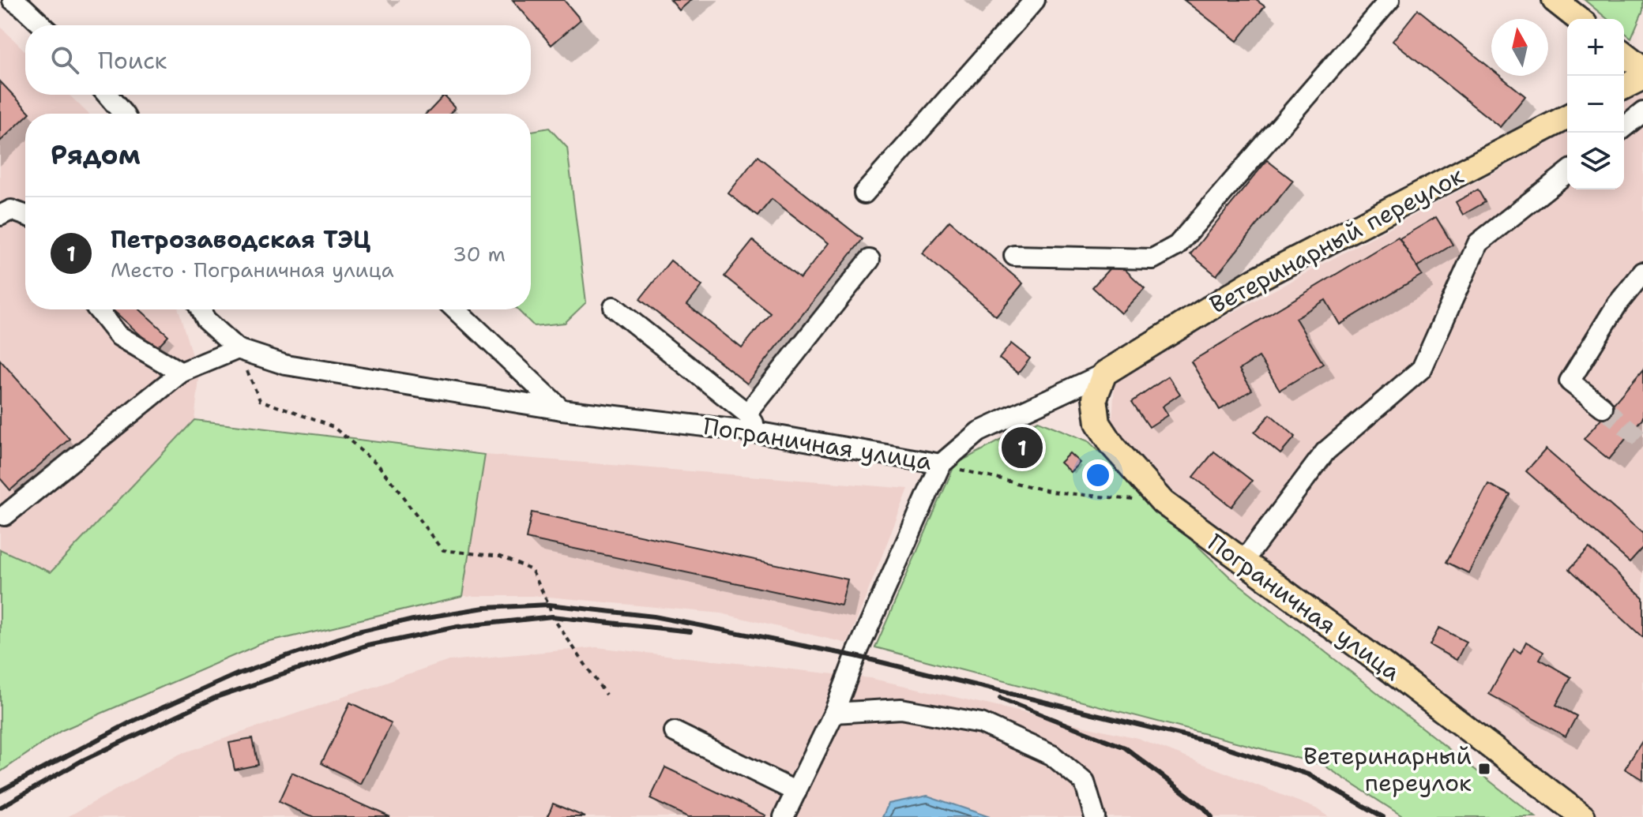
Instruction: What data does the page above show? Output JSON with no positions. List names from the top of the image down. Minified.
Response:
{"streets":{"main road":["Ветеринарный переулок","Пограничная улица"]},"crossings":[["Ветеринарный переулок","Пограничная улица"]],"places":{"transit":["Ветеринарный переулок"]},"north":"top","page":{"map_buttons":["+","−"],"search":"Поиск","heading":"Рядом","list":[{"mark":"1","name":"Петрозаводская ТЭЦ","note":"Место · Пограничная улица","value":"30 m"}],"pins":"1"}}
